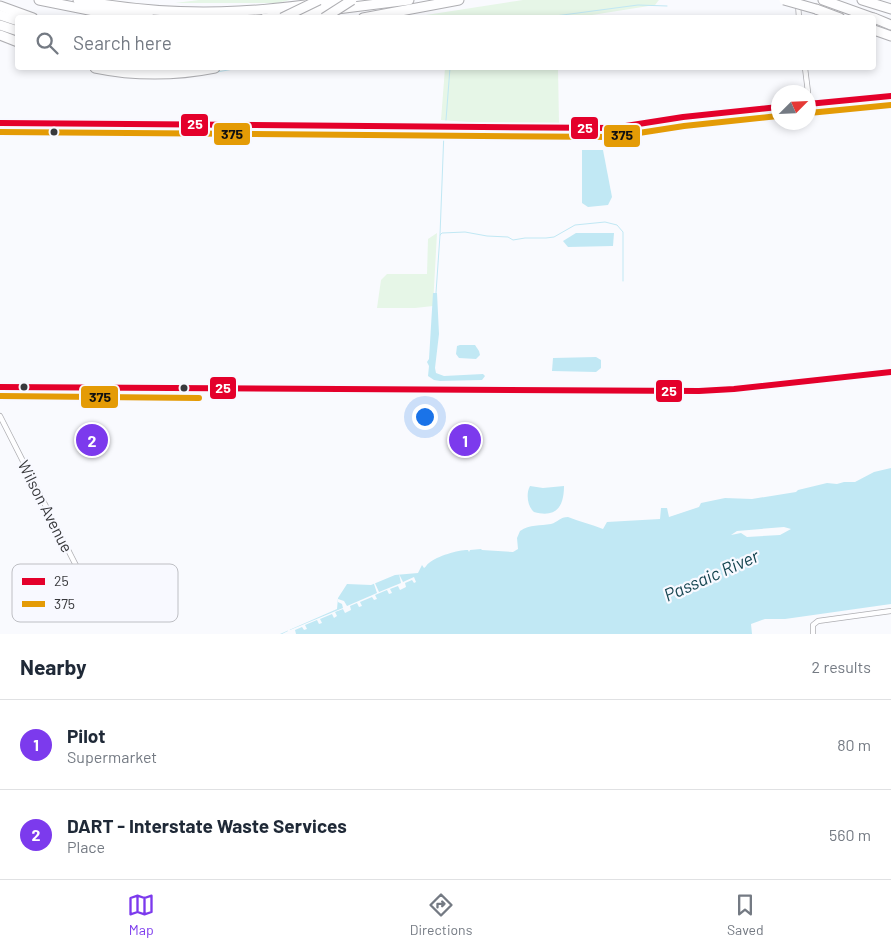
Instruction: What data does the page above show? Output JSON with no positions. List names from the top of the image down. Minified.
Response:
{"streets":{"street":["Wilson Avenue"]},"water":["Passaic River"],"lines":["transit line 25","transit line 375"],"legend":["25","375"],"north":"top right","page":{"search":"Search here","pins":["1","2"],"heading":["Nearby","2 results"],"list":[{"mark":"1","name":"Pilot","note":"Supermarket","value":"80 m"},{"mark":"2","name":"DART - Interstate Waste Services","note":"Place","value":"560 m"}],"nav":["Map","Directions","Saved"]}}
